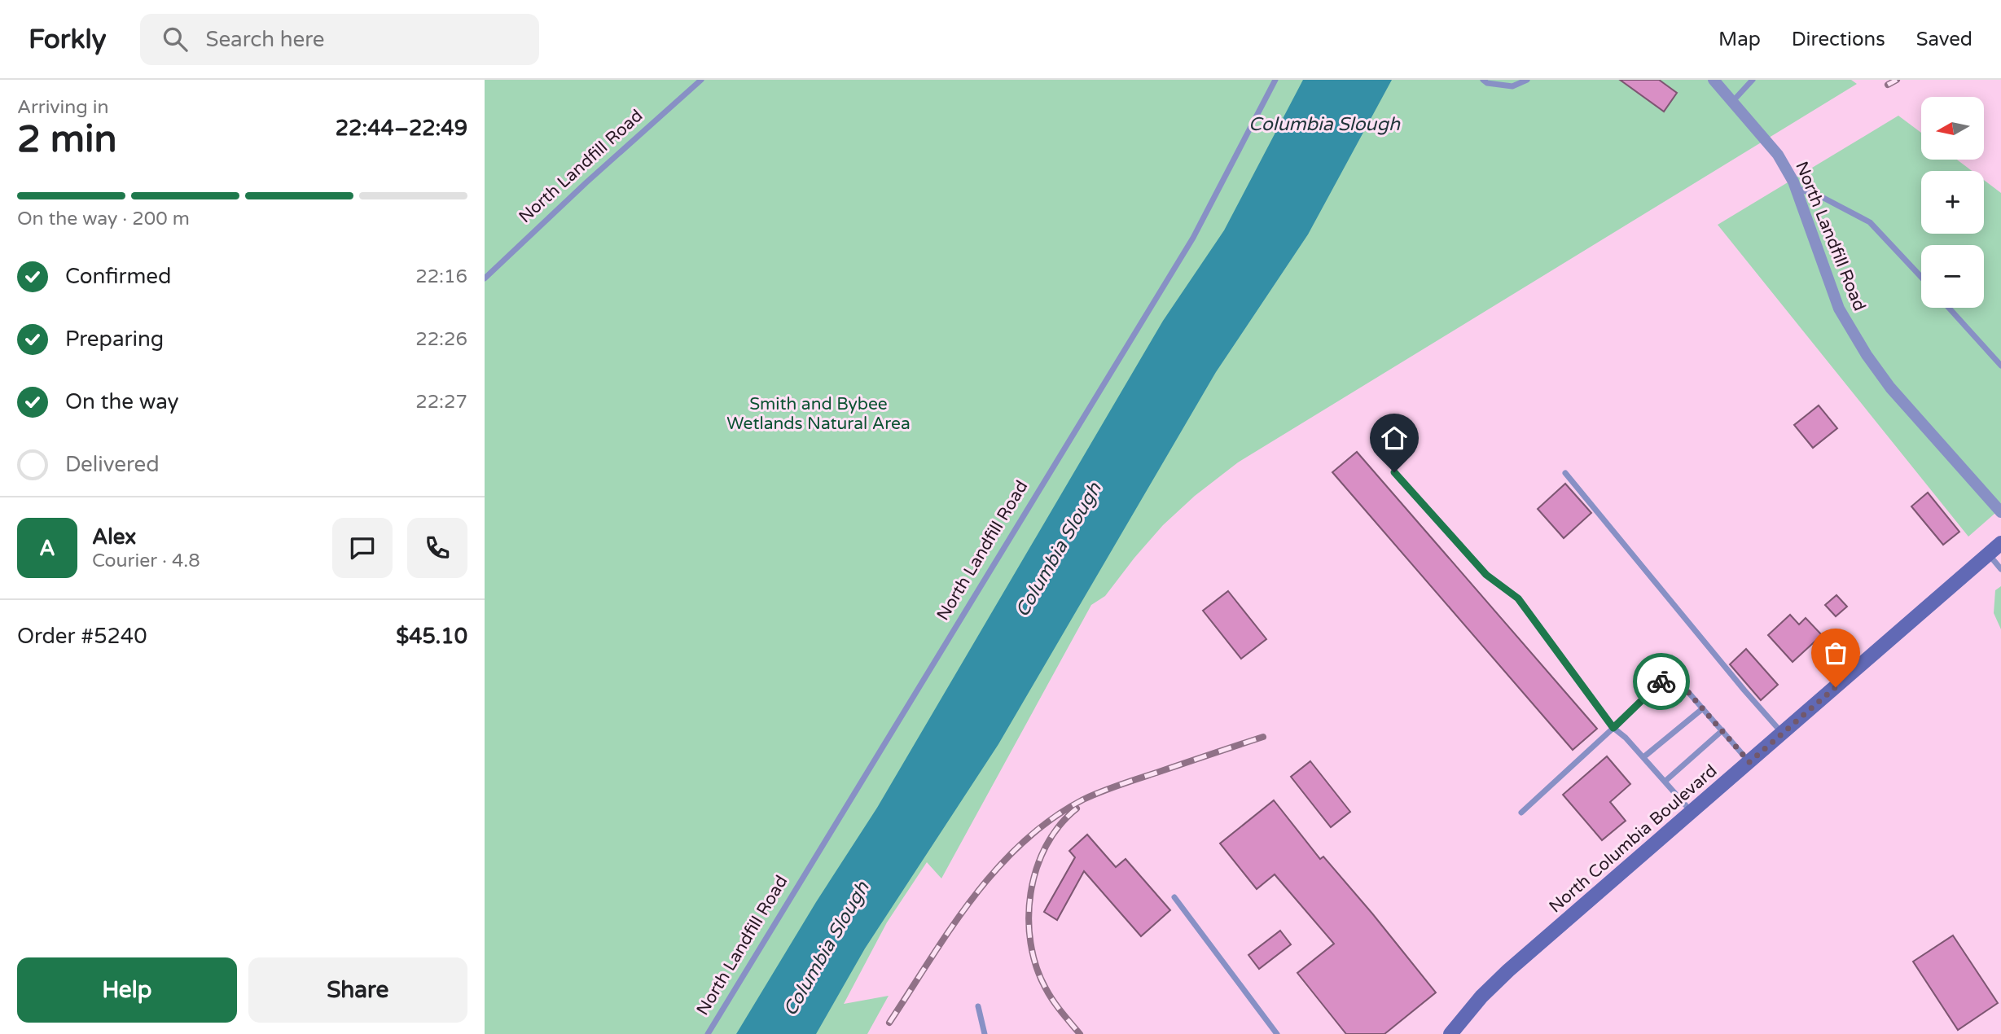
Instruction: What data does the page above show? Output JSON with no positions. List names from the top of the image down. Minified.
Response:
{"streets":{"main road":["North Columbia Boulevard"],"street":["North Landfill Road"]},"water":["Columbia Slough"],"parks":["Smith and Bybee Wetlands Natural Area"],"north":"left","page":{"header":"Forkly","search":"Search here","nav":["Map","Directions","Saved"],"heading":["2 min","Arriving in","22:44–22:49"],"panel":["Alex","Courier · 4.8","Order #5240","$45.10"],"map_buttons":["+","−"],"bar":"On the way · 200 m","list":[["Confirmed","22:16"],["Preparing","22:26"],["On the way","22:27"],"Delivered"],"round":"A","buttons":["Help","Share"]}}
